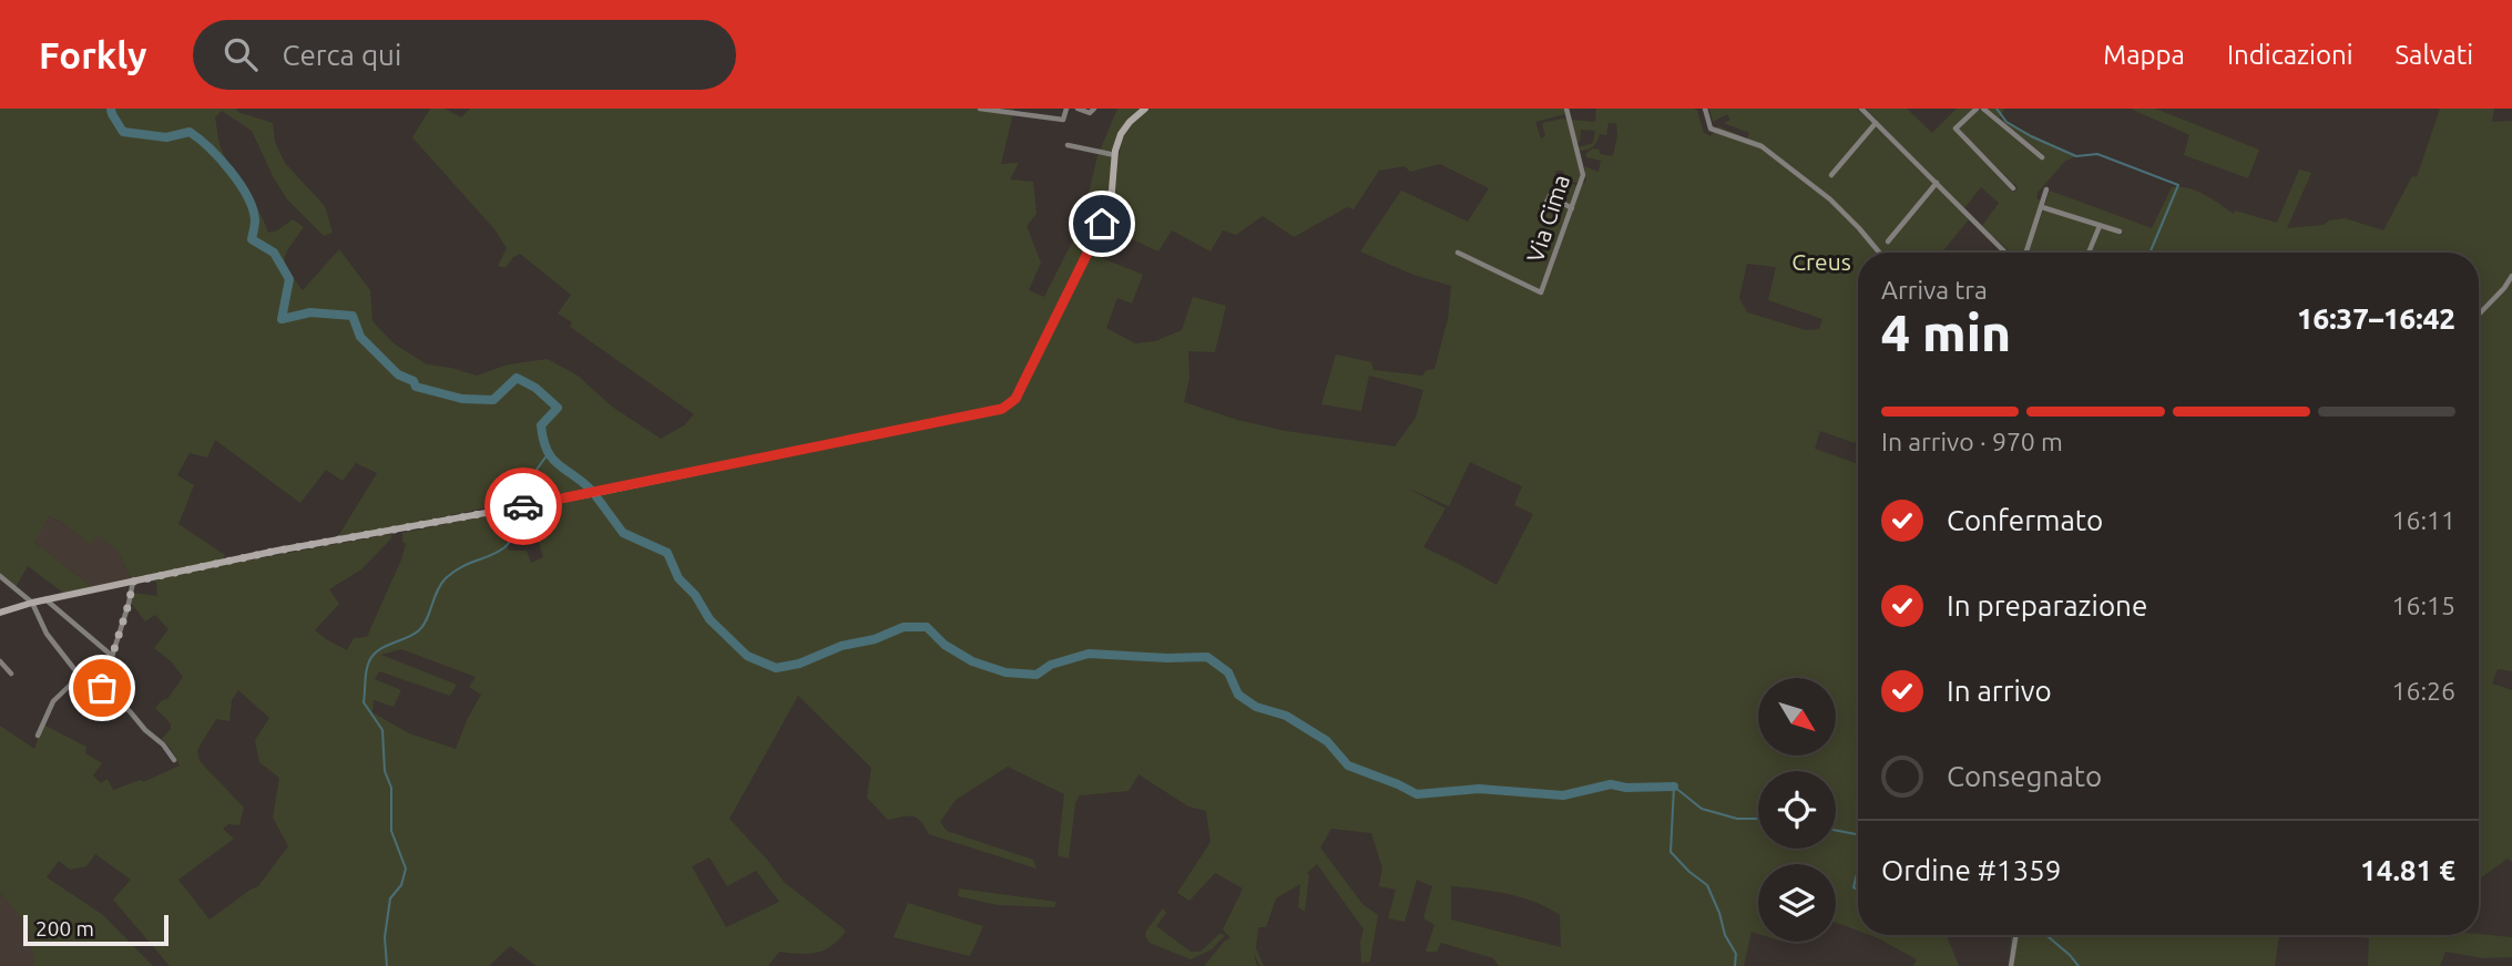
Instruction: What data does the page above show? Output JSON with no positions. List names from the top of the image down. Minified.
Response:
{"streets":{"street":["Via Cima"]},"parks":["Creus"],"scale_bar":"200 m","north":"bottom right","page":{"header":"Forkly","search":"Cerca qui","nav":["Mappa","Indicazioni","Salvati"],"heading":["4 min","Arriva tra","16:37–16:42"],"panel":["Ordine #1359","14.81 €"],"bar":"In arrivo · 970 m","list":[["Confermato","16:11"],["In preparazione","16:15"],["In arrivo","16:26"],"Consegnato"],"scale":"200 m"}}
